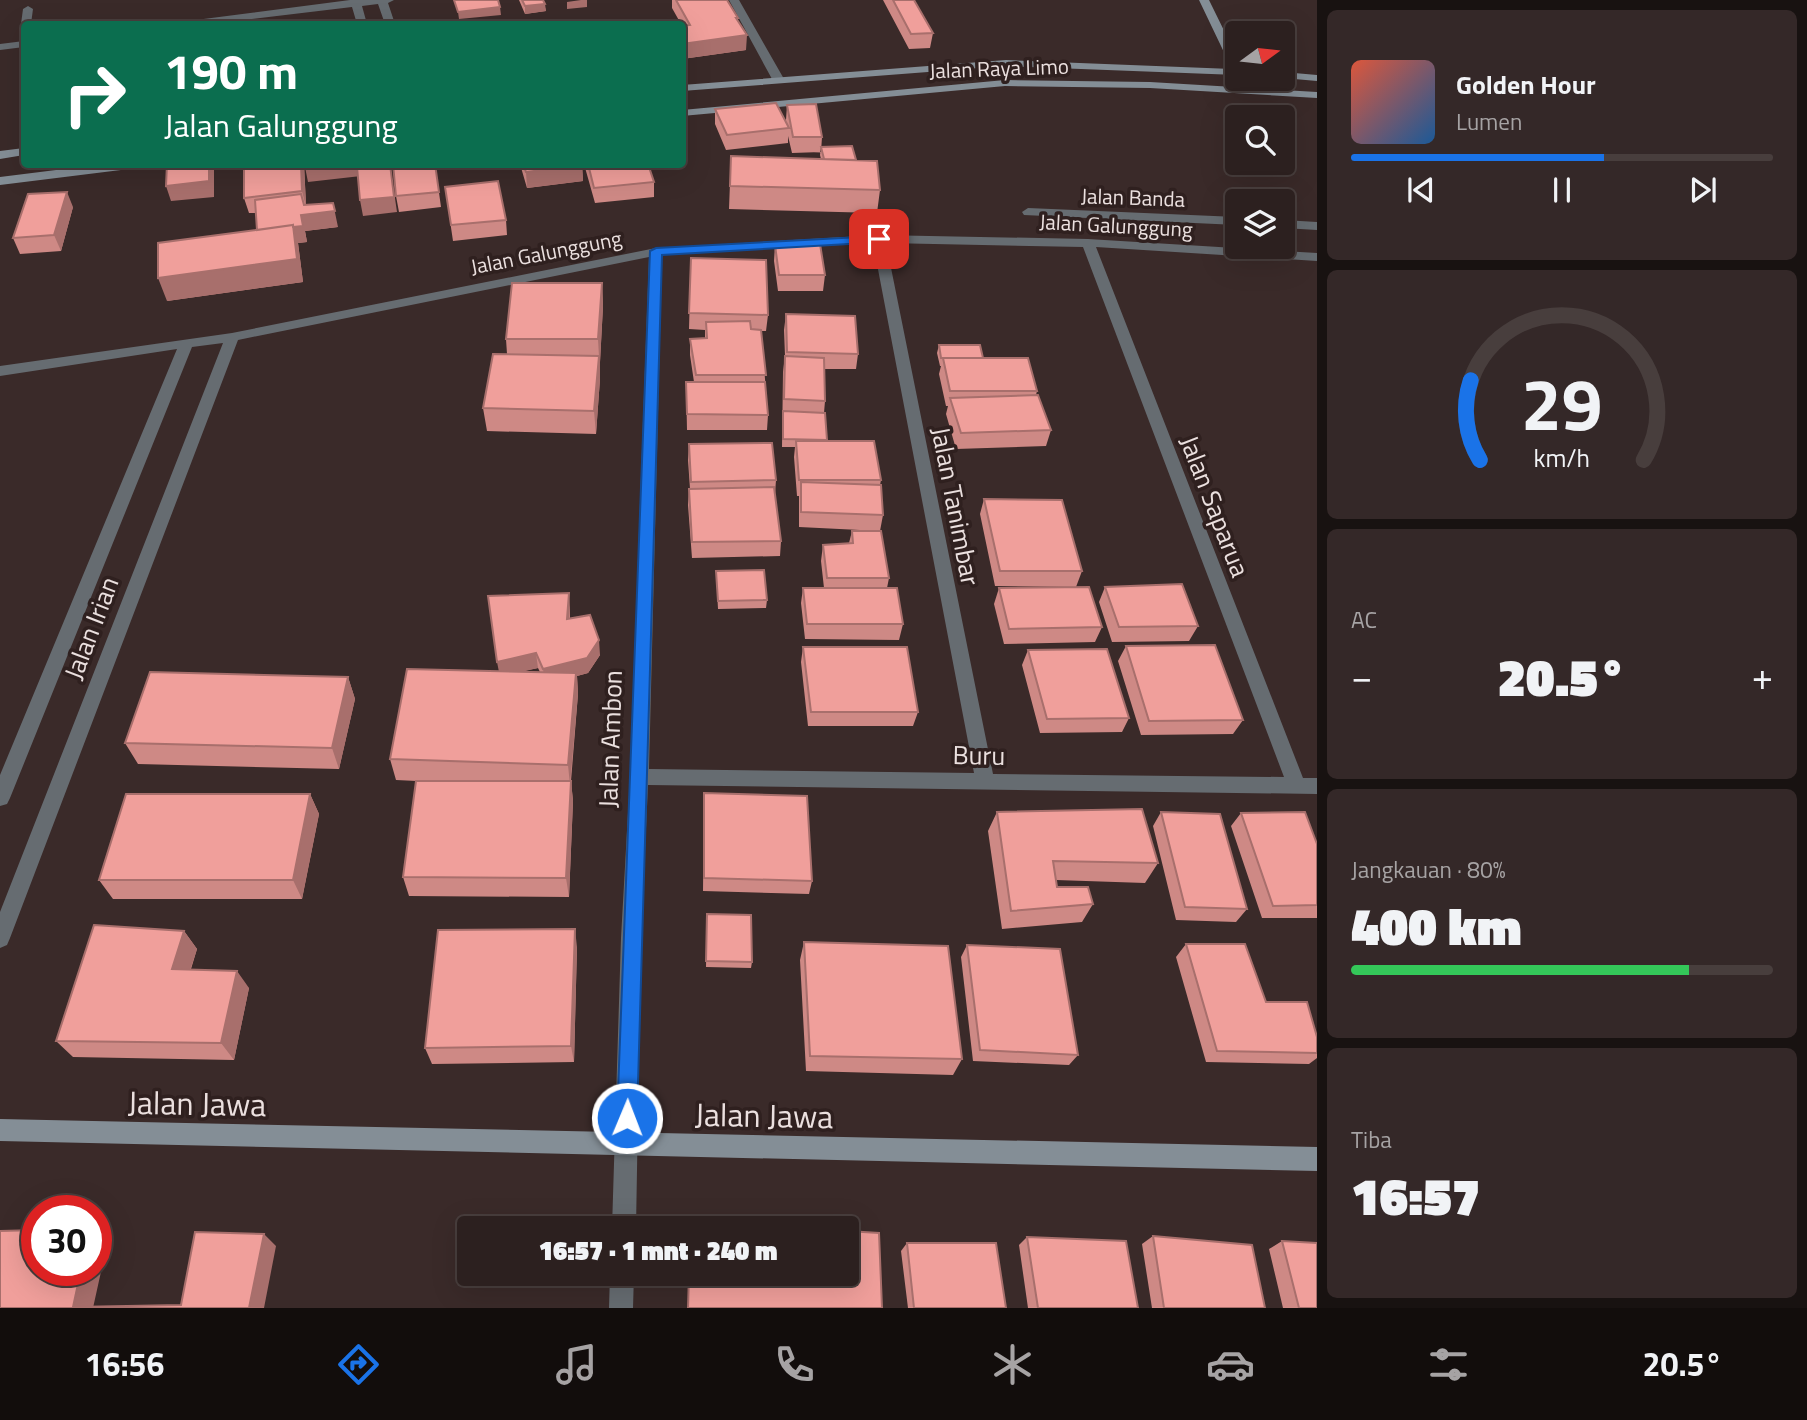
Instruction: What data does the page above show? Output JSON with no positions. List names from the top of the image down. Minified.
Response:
{"streets":{"main road":["Jalan Raya Limo","Jalan Jawa"],"street":["Jalan Banda","Jalan Galunggung","Jalan Tanimbar","Jalan Saparua","Jalan Irian","Jalan Ambon","Buru"]},"crossings":[["Jalan Galunggung","Jalan Tanimbar"],["Jalan Galunggung","Jalan Saparua"],["Jalan Galunggung","Jalan Irian"],["Jalan Galunggung","Jalan Ambon"],["Jalan Tanimbar","Buru"],["Jalan Saparua","Buru"],["Jalan Ambon","Buru"],["Jalan Ambon","Jalan Jawa"]],"north":"right","page":{"turn":["190 m","Jalan Galunggung"],"song":["Golden Hour","Lumen"],"tile":["AC",["Jangkauan · 80%","400 km"],["Tiba","16:57"]],"heat":["−","20.5°","+"],"limit":"30","trip":"16:57 · 1 mnt · 240 m","tabs":["16:56","20.5°"],"gauge":["29","km/h"]}}
